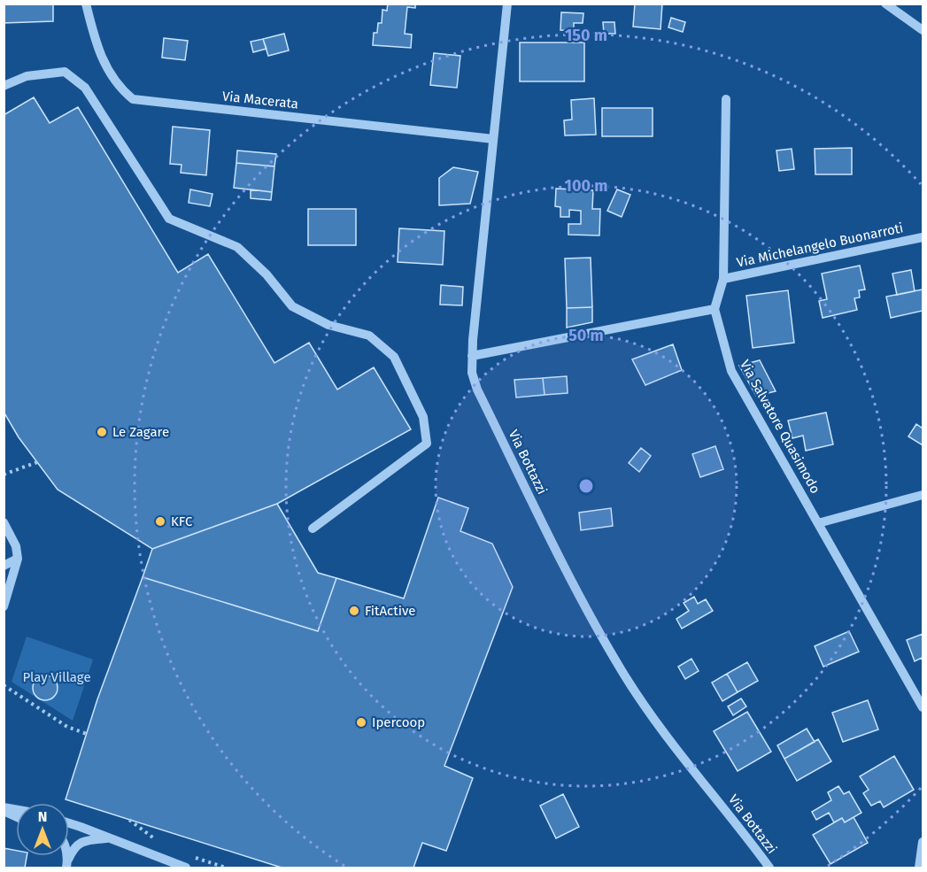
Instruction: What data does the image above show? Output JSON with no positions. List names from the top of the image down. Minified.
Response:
{"streets":{"street":["Via Macerata","Via Michelangelo Buonarroti","Via Salvatore Quasimodo","Via Bottazzi"]},"crossings":[["Via Macerata","Via Bottazzi"]],"parks":["Play Village"],"places":["Le Zagare","KFC","FitActive","Ipercoop"],"north":"top","rings":["150 m","100 m","50 m"]}
